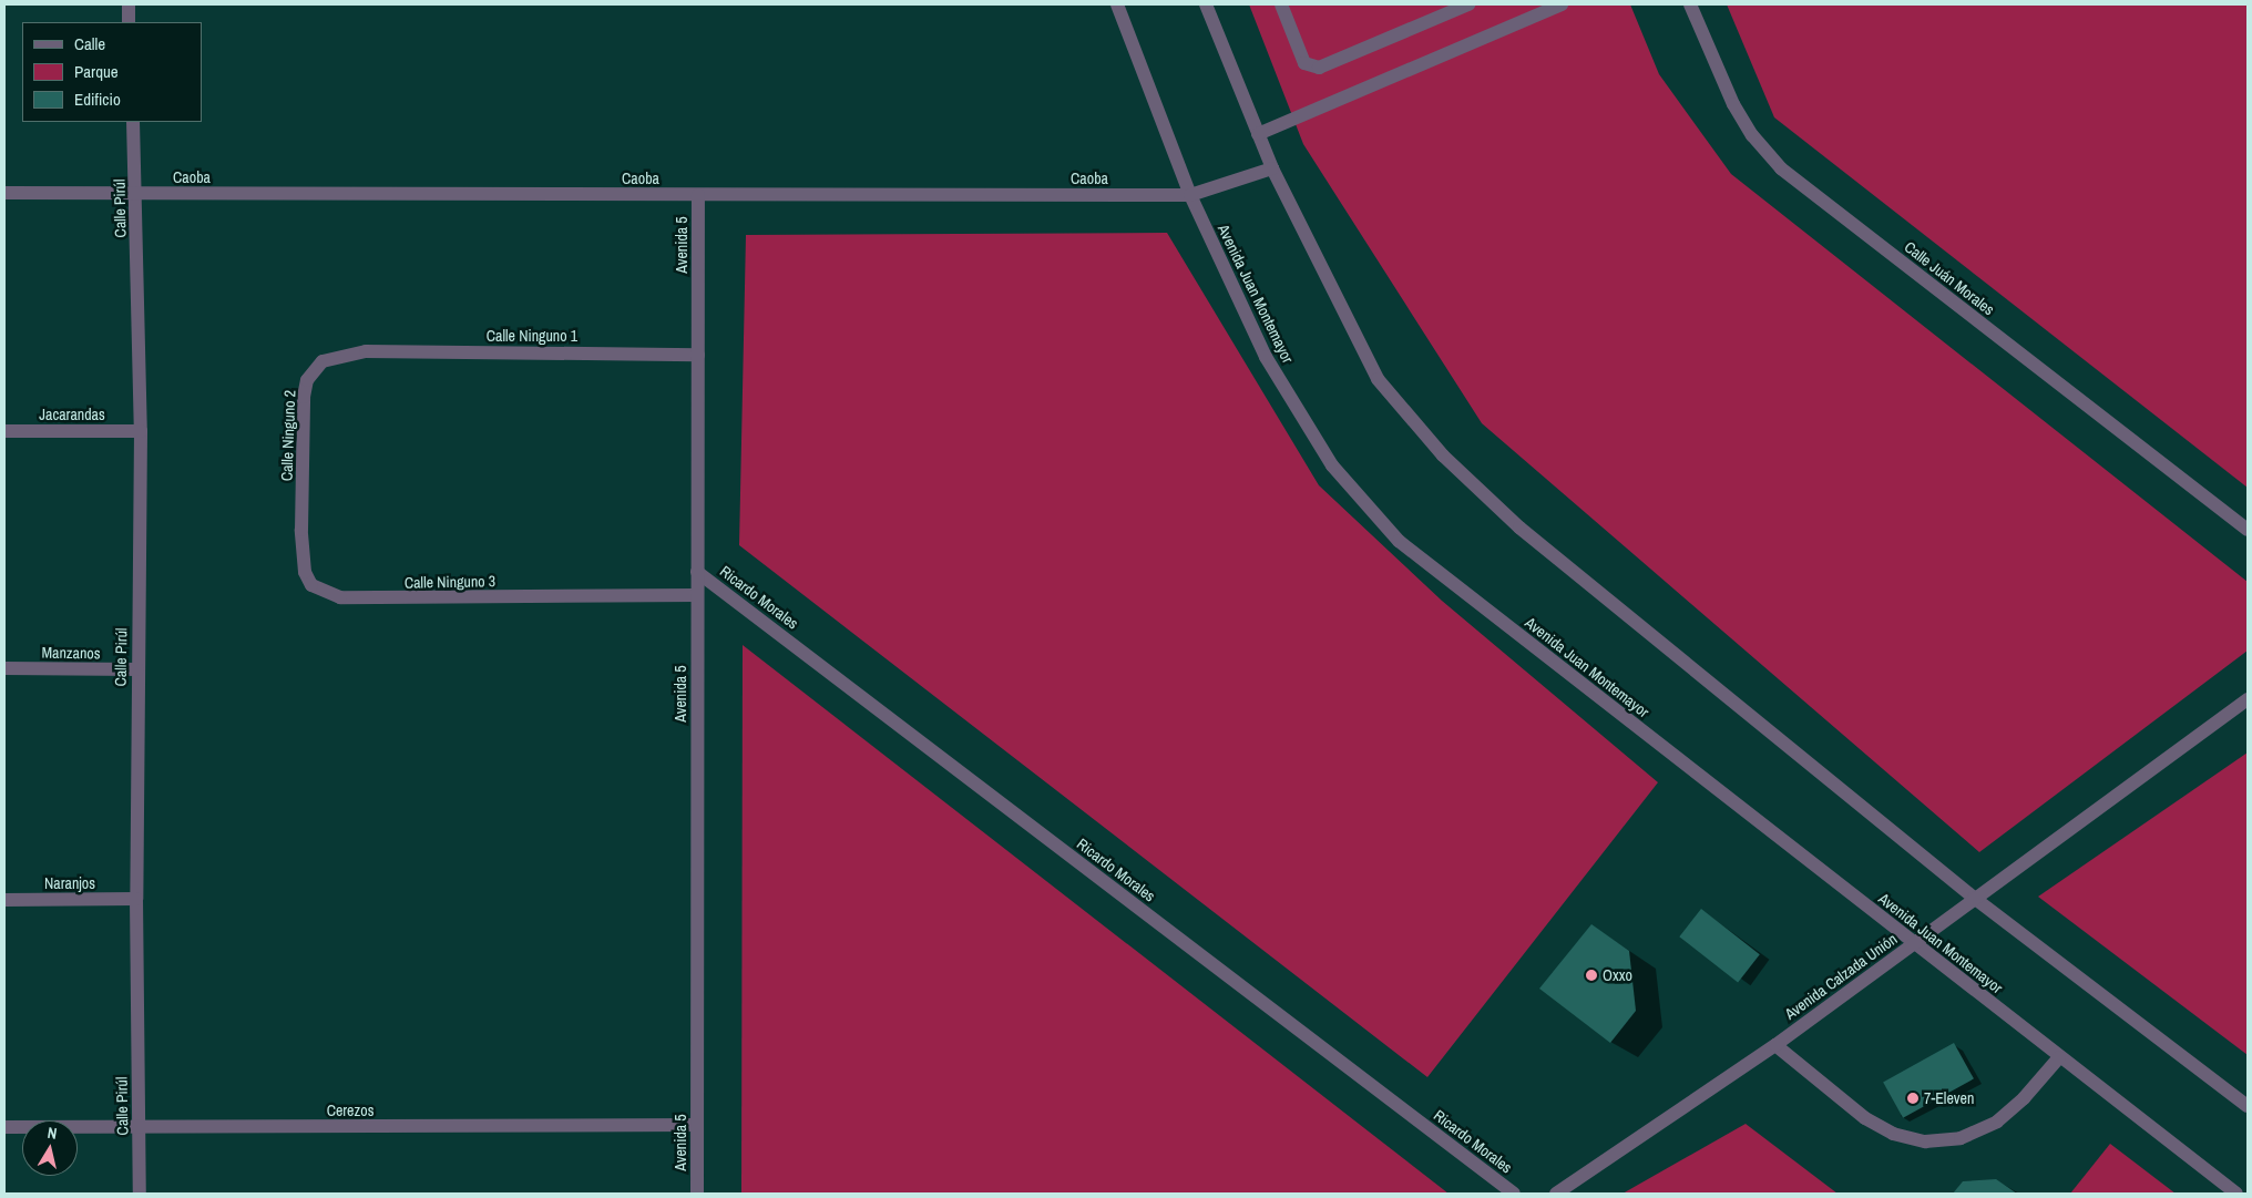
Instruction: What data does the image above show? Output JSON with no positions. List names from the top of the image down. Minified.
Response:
{"streets":{"street":["Caoba","Calle Pirúl","Avenida 5","Calle Juán Morales","Avenida Juan Montemayor","Calle Ninguno 1","Jacarandas","Calle Ninguno 2","Calle Ninguno 3","Ricardo Morales","Manzanos","Naranjos","Avenida Calzada Unión","Cerezos"]},"crossings":[["Caoba","Calle Pirúl"],["Caoba","Avenida 5"],["Caoba","Avenida Juan Montemayor"],["Calle Pirúl","Jacarandas"],["Calle Pirúl","Manzanos"],["Calle Pirúl","Naranjos"],["Calle Pirúl","Cerezos"],["Avenida 5","Calle Ninguno 1"],["Avenida 5","Calle Ninguno 3"],["Avenida 5","Ricardo Morales"],["Avenida 5","Cerezos"],["Avenida Juan Montemayor","Avenida Calzada Unión"],["Calle Ninguno 1","Calle Ninguno 2"],["Calle Ninguno 2","Calle Ninguno 3"]],"places":["Oxxo","7-Eleven"],"legend":["Calle","Parque","Edificio"],"north":"top"}
